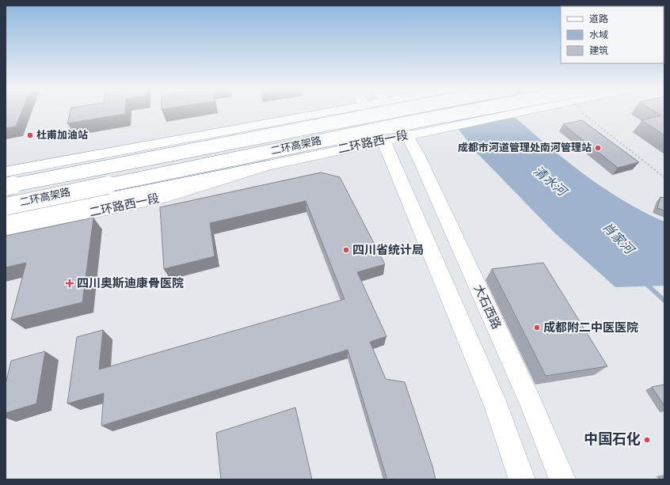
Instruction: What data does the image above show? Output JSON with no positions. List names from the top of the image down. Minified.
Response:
{"streets":{"main road":["二环路西一段","二环高架路","大石西路"]},"crossings":[["二环路西一段","大石西路"]],"water":["清水河","肖家河"],"places":{"other":["杜甫加油站","成都市河道管理处南河管理站","四川省统计局","成都附二中医医院","中国石化"],"health":["四川奥斯迪康骨医院"]},"legend":["道路","水域","建筑"]}
